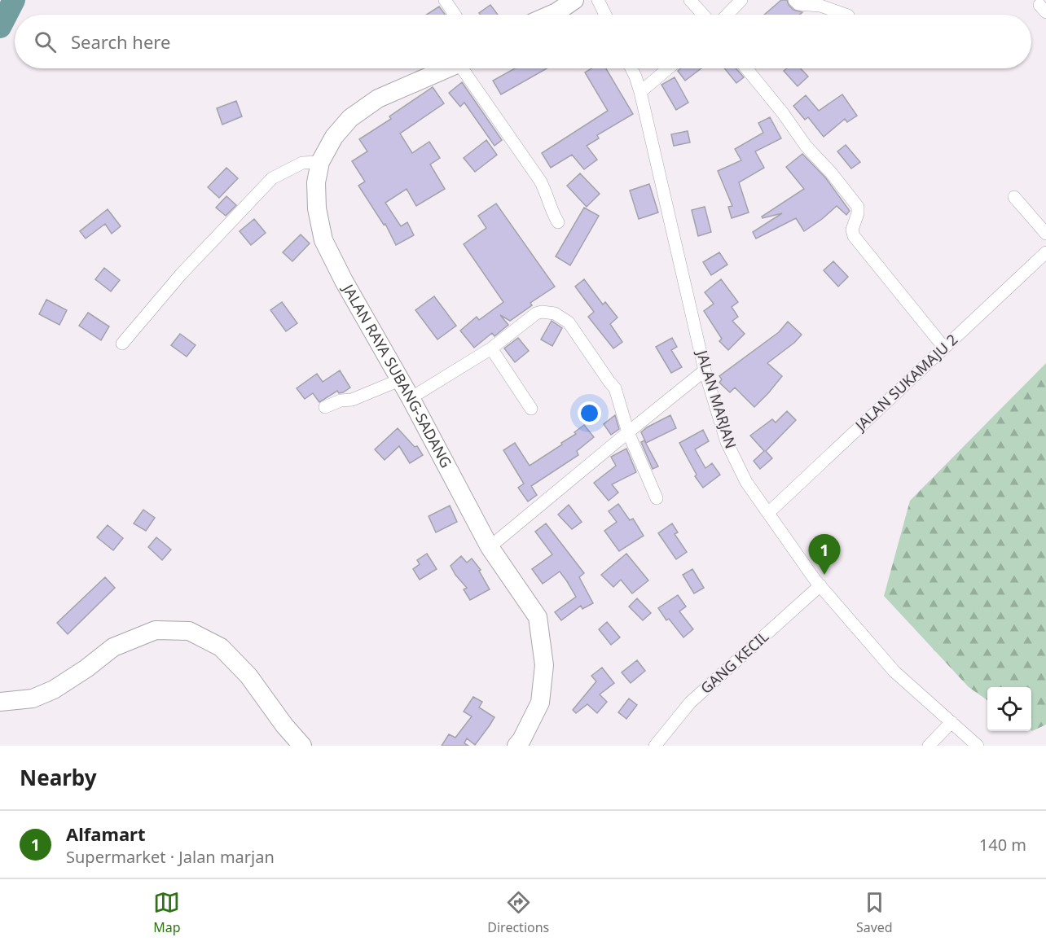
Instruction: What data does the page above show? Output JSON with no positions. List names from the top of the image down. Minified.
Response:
{"streets":{"main road":["JALAN RAYA SUBANG-SADANG"],"street":["JALAN SUKAMAJU 2","JALAN MARJAN","GANG KECIL"]},"crossings":[["JALAN SUKAMAJU 2","JALAN MARJAN"],["JALAN MARJAN","GANG KECIL"]],"page":{"search":"Search here","pins":"1","heading":"Nearby","list":[{"mark":"1","name":"Alfamart","note":"Supermarket · Jalan marjan","value":"140 m"}],"nav":["Map","Directions","Saved"]}}
